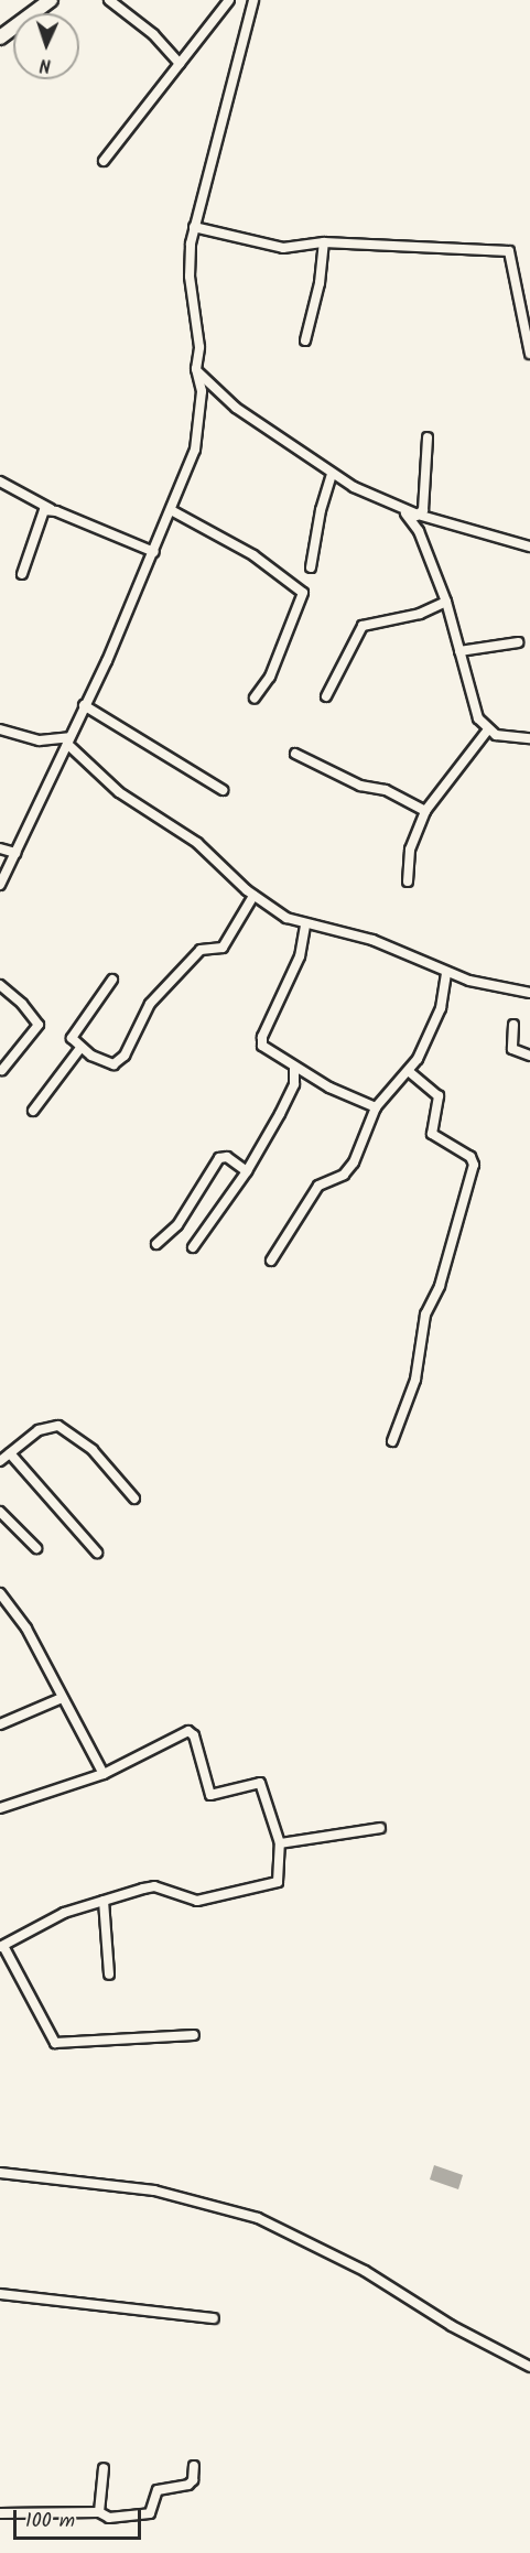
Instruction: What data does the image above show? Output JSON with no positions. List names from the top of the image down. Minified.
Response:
{"scale_bar":"100 m","north":"bottom"}
